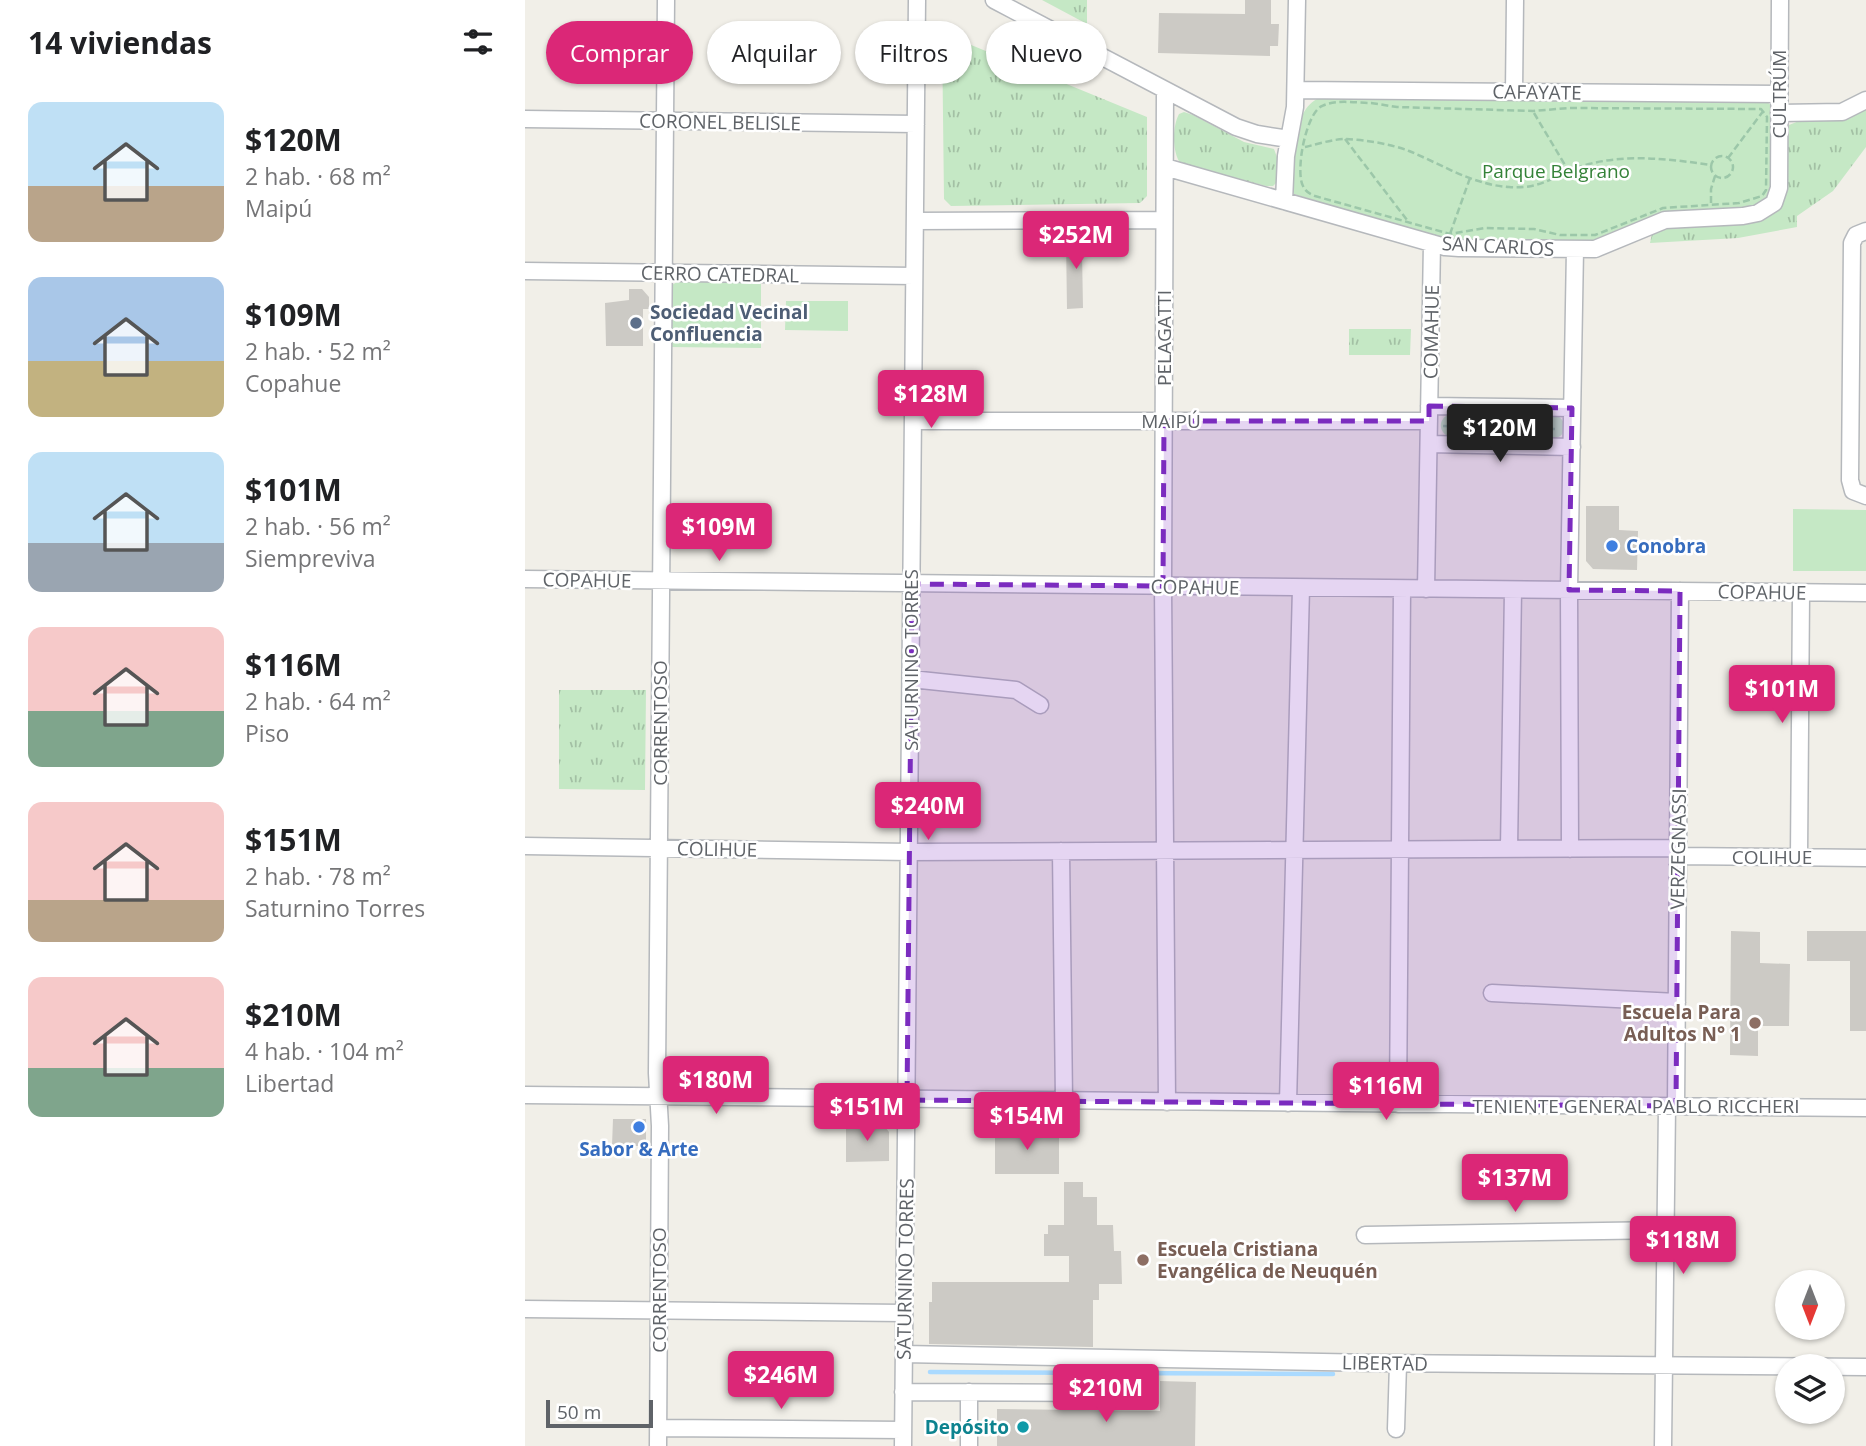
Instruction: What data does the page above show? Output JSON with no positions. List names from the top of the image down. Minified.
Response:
{"streets":{"street":["CAFAYATE","CULTRÚM","CORONEL BELISLE","SAN CARLOS","CERRO CATEDRAL","COMAHUE","PELAGATTI","MAIPÚ","COPAHUE","SATURNINO TORRES","CORRENTOSO","COLIHUE","VERZEGNASSI","TENIENTE GENERAL PABLO RICCHERI","LIBERTAD"]},"crossings":[["CAFAYATE","CULTRÚM"],["CULTRÚM","SAN CARLOS"],["CORONEL BELISLE","SATURNINO TORRES"],["CORONEL BELISLE","CORRENTOSO"],["SAN CARLOS","COMAHUE"],["SAN CARLOS","PELAGATTI"],["CERRO CATEDRAL","SATURNINO TORRES"],["CERRO CATEDRAL","CORRENTOSO"],["COMAHUE","MAIPÚ"],["COMAHUE","COPAHUE"],["PELAGATTI","MAIPÚ"],["PELAGATTI","COPAHUE"],["PELAGATTI","COLIHUE"],["PELAGATTI","TENIENTE GENERAL PABLO RICCHERI"],["MAIPÚ","SATURNINO TORRES"],["COPAHUE","SATURNINO TORRES"],["COPAHUE","CORRENTOSO"],["COPAHUE","VERZEGNASSI"],["SATURNINO TORRES","COLIHUE"],["SATURNINO TORRES","TENIENTE GENERAL PABLO RICCHERI"],["SATURNINO TORRES","LIBERTAD"],["CORRENTOSO","COLIHUE"],["CORRENTOSO","TENIENTE GENERAL PABLO RICCHERI"],["COLIHUE","VERZEGNASSI"],["VERZEGNASSI","TENIENTE GENERAL PABLO RICCHERI"],["VERZEGNASSI","LIBERTAD"]],"parks":["Parque Belgrano"],"places":["Sociedad Vecinal Confluencia","Conobra","Escuela Para Adultos N° 1","Sabor & Arte","Escuela Cristiana Evangélica de Neuquén","Depósito"],"scale_bar":"50 m","north":"bottom","page":{"heading":"14 viviendas","chip":["Comprar","Alquilar","Filtros","Nuevo"],"list":[{"name":"$120M","note":"2 hab. · 68 m² · Maipú"},{"name":"$109M","note":"2 hab. · 52 m² · Copahue"},{"name":"$101M","note":"2 hab. · 56 m² · Siempreviva"},{"name":"$116M","note":"2 hab. · 64 m² · Piso"},{"name":"$151M","note":"2 hab. · 78 m² · Saturnino Torres"},{"name":"$210M","note":"4 hab. · 104 m² · Libertad"}],"price":["$252M","$128M","$120M","$109M","$101M","$240M","$180M","$116M","$151M","$154M","$137M","$118M","$246M","$210M"],"scale":"50 m"}}
